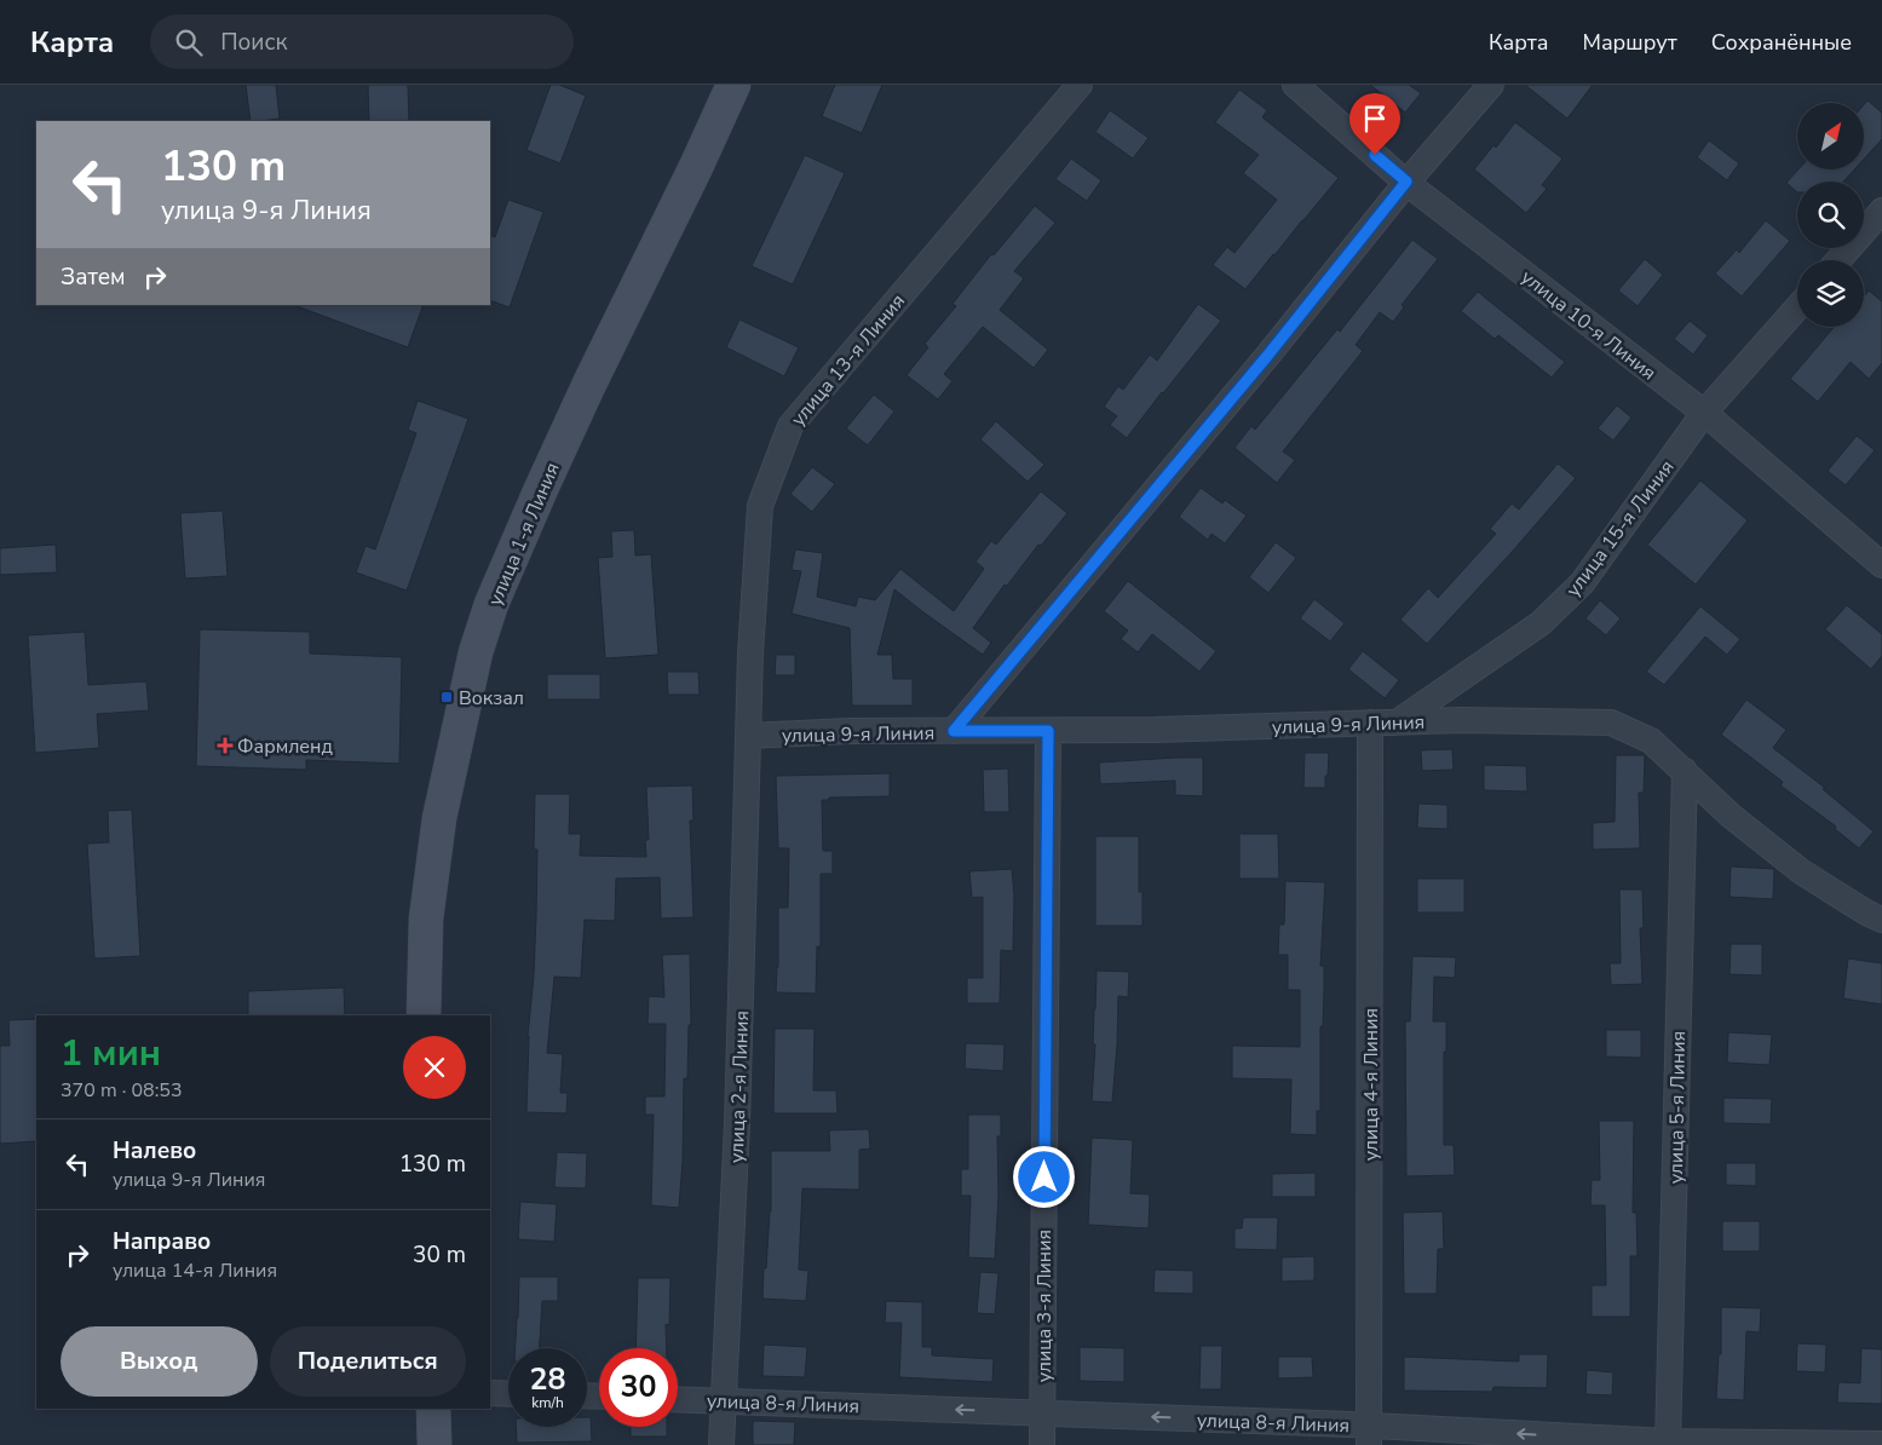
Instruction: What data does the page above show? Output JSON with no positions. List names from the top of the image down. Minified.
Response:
{"streets":{"main road":["улица 1-я Линия"],"street":["улица 10-я Линия","улица 13-я Линия","улица 15-я Линия","улица 9-я Линия","улица 4-я Линия","улица 2-я Линия","улица 5-я Линия","улица 3-я Линия","улица 8-я Линия"]},"crossings":[["улица 10-я Линия","улица 15-я Линия"],["улица 13-я Линия","улица 9-я Линия"],["улица 13-я Линия","улица 2-я Линия"],["улица 15-я Линия","улица 9-я Линия"],["улица 9-я Линия","улица 4-я Линия"],["улица 9-я Линия","улица 2-я Линия"],["улица 9-я Линия","улица 5-я Линия"],["улица 9-я Линия","улица 3-я Линия"],["улица 4-я Линия","улица 8-я Линия"],["улица 2-я Линия","улица 8-я Линия"],["улица 5-я Линия","улица 8-я Линия"],["улица 3-я Линия","улица 8-я Линия"]],"one_way":["улица 8-я Линия"],"places":{"transit":["Вокзал"],"health":["Фармленд"]},"north":"top right","page":{"header":"Карта","search":"Поиск","nav":["Карта","Маршрут","Сохранённые"],"turn":["130 m","улица 9-я Линия"],"then":"Затем","heading":["1 мин","370 m · 08:53"],"list":[{"name":"Налево","note":"улица 9-я Линия","value":"130 m"},{"name":"Направо","note":"улица 14-я Линия","value":"30 m"}],"buttons":["Выход","Поделиться"],"speed":"28 km/h","limit":"30"}}
